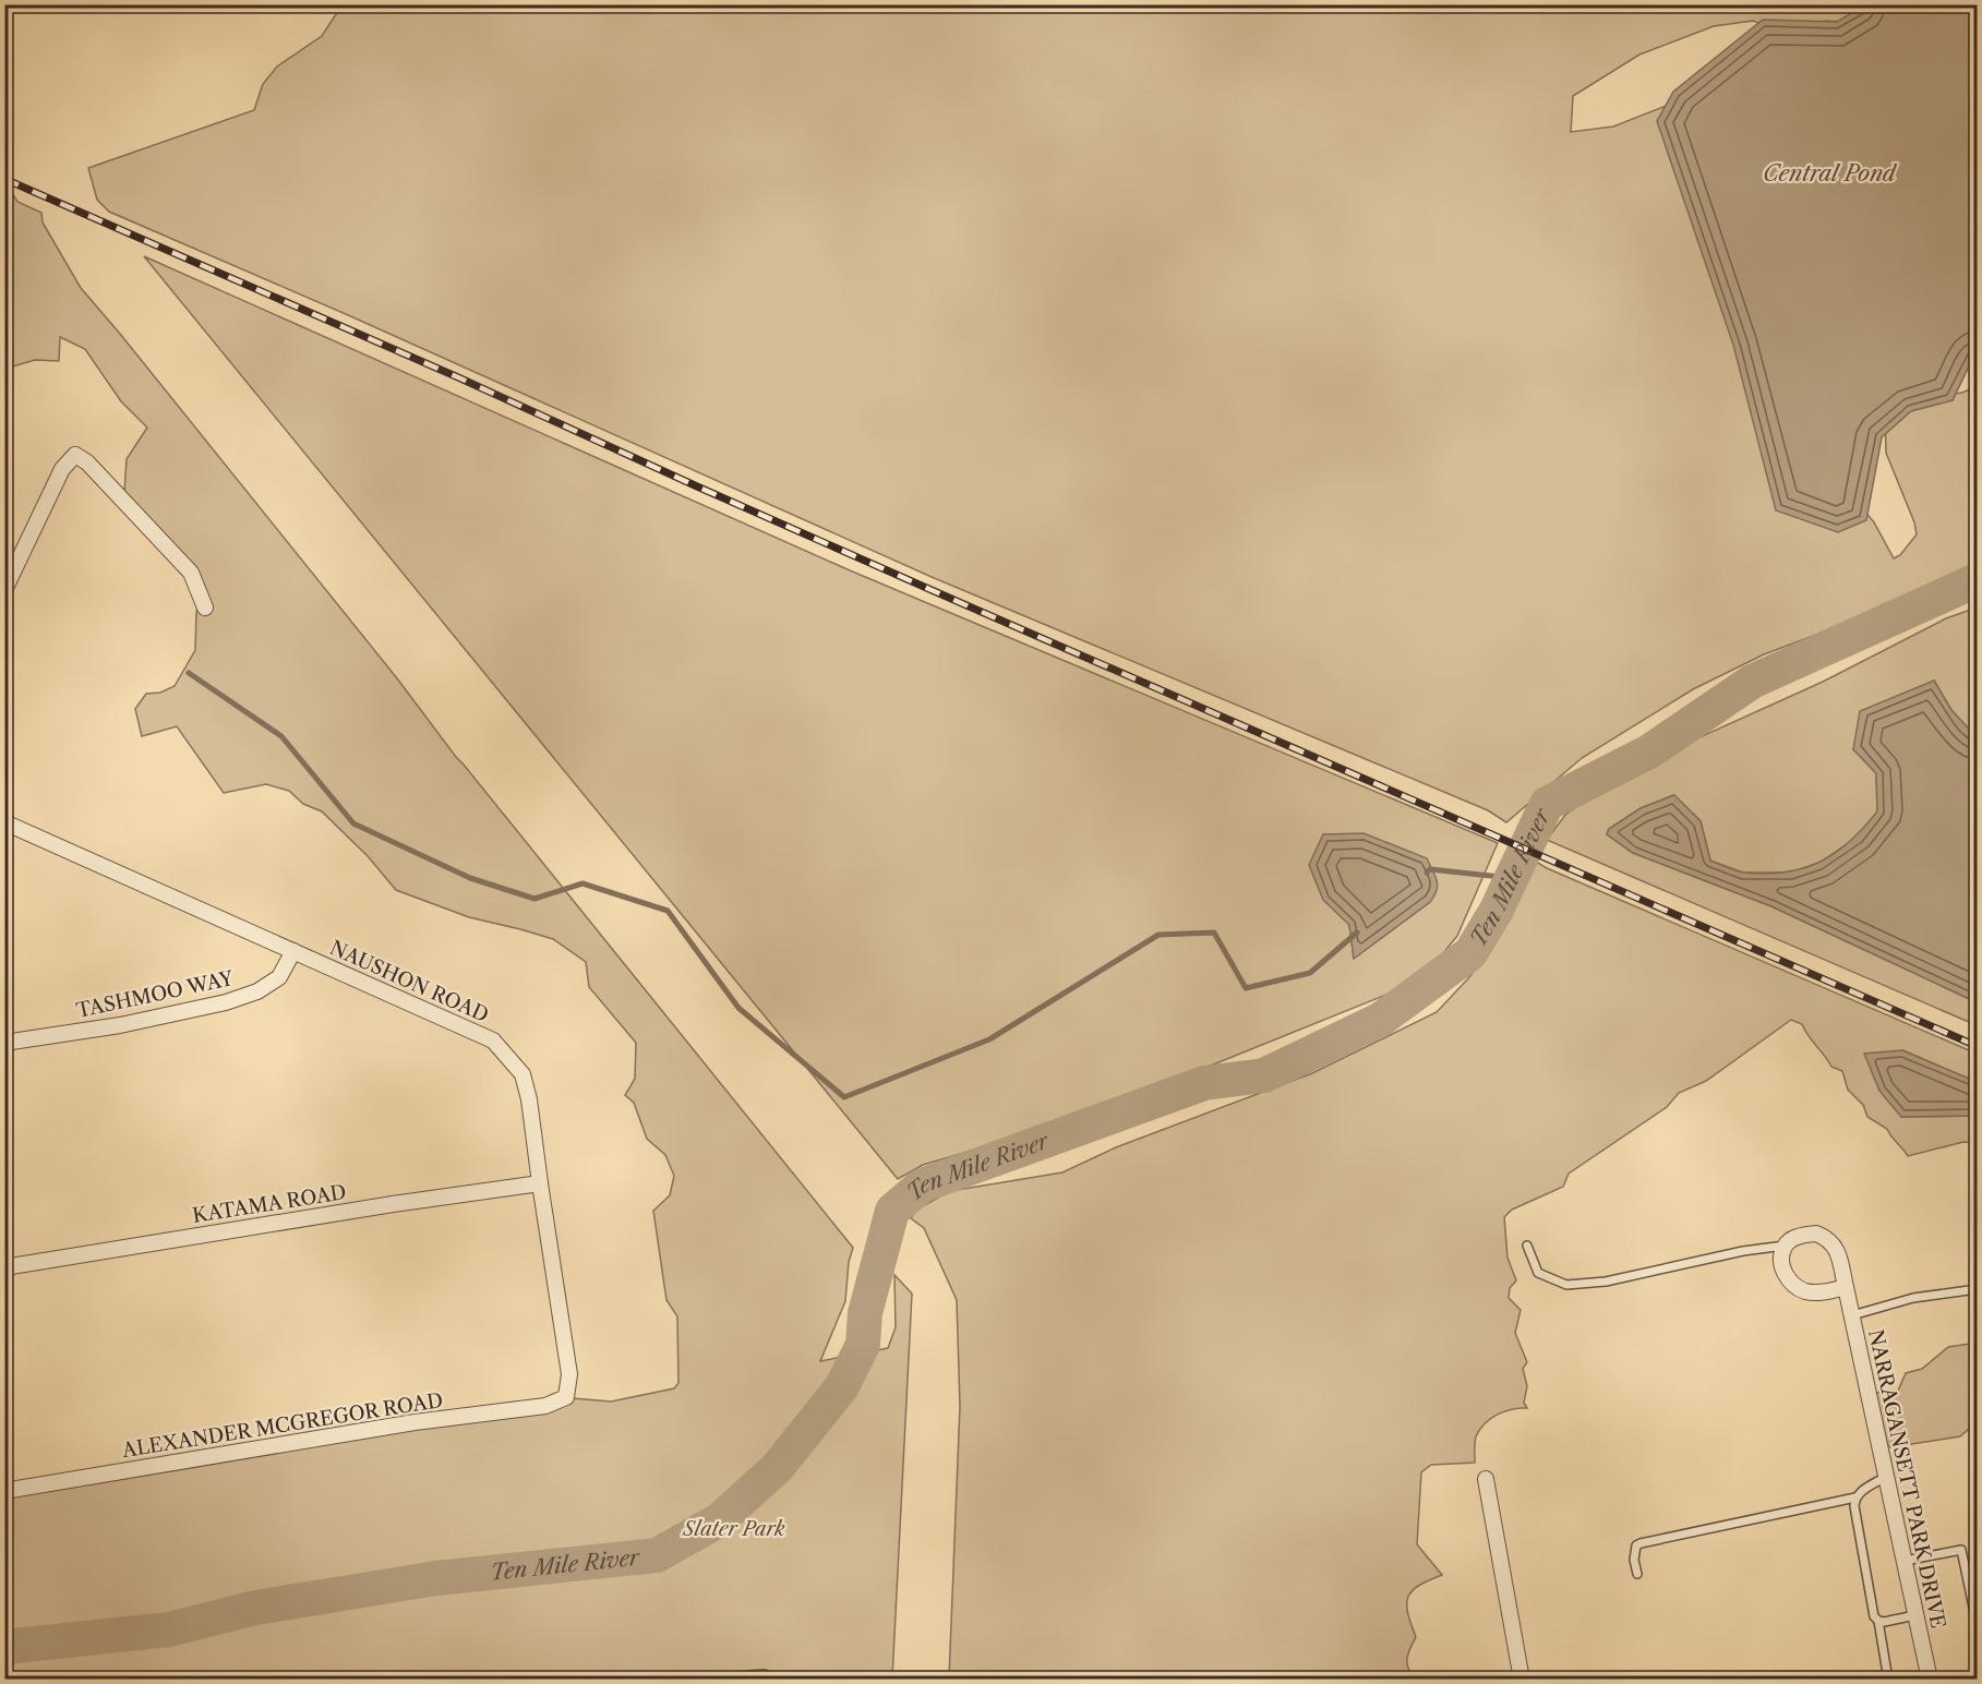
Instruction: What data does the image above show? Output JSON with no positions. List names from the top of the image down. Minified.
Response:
{"streets":{"street":["NAUSHON ROAD","TASHMOO WAY","KATAMA ROAD","ALEXANDER MCGREGOR ROAD","NARRAGANSETT PARK DRIVE"]},"crossings":[["NAUSHON ROAD","TASHMOO WAY"],["NAUSHON ROAD","KATAMA ROAD"],["NAUSHON ROAD","ALEXANDER MCGREGOR ROAD"]],"water":["Central Pond","Ten Mile River"],"parks":["Slater Park"]}
